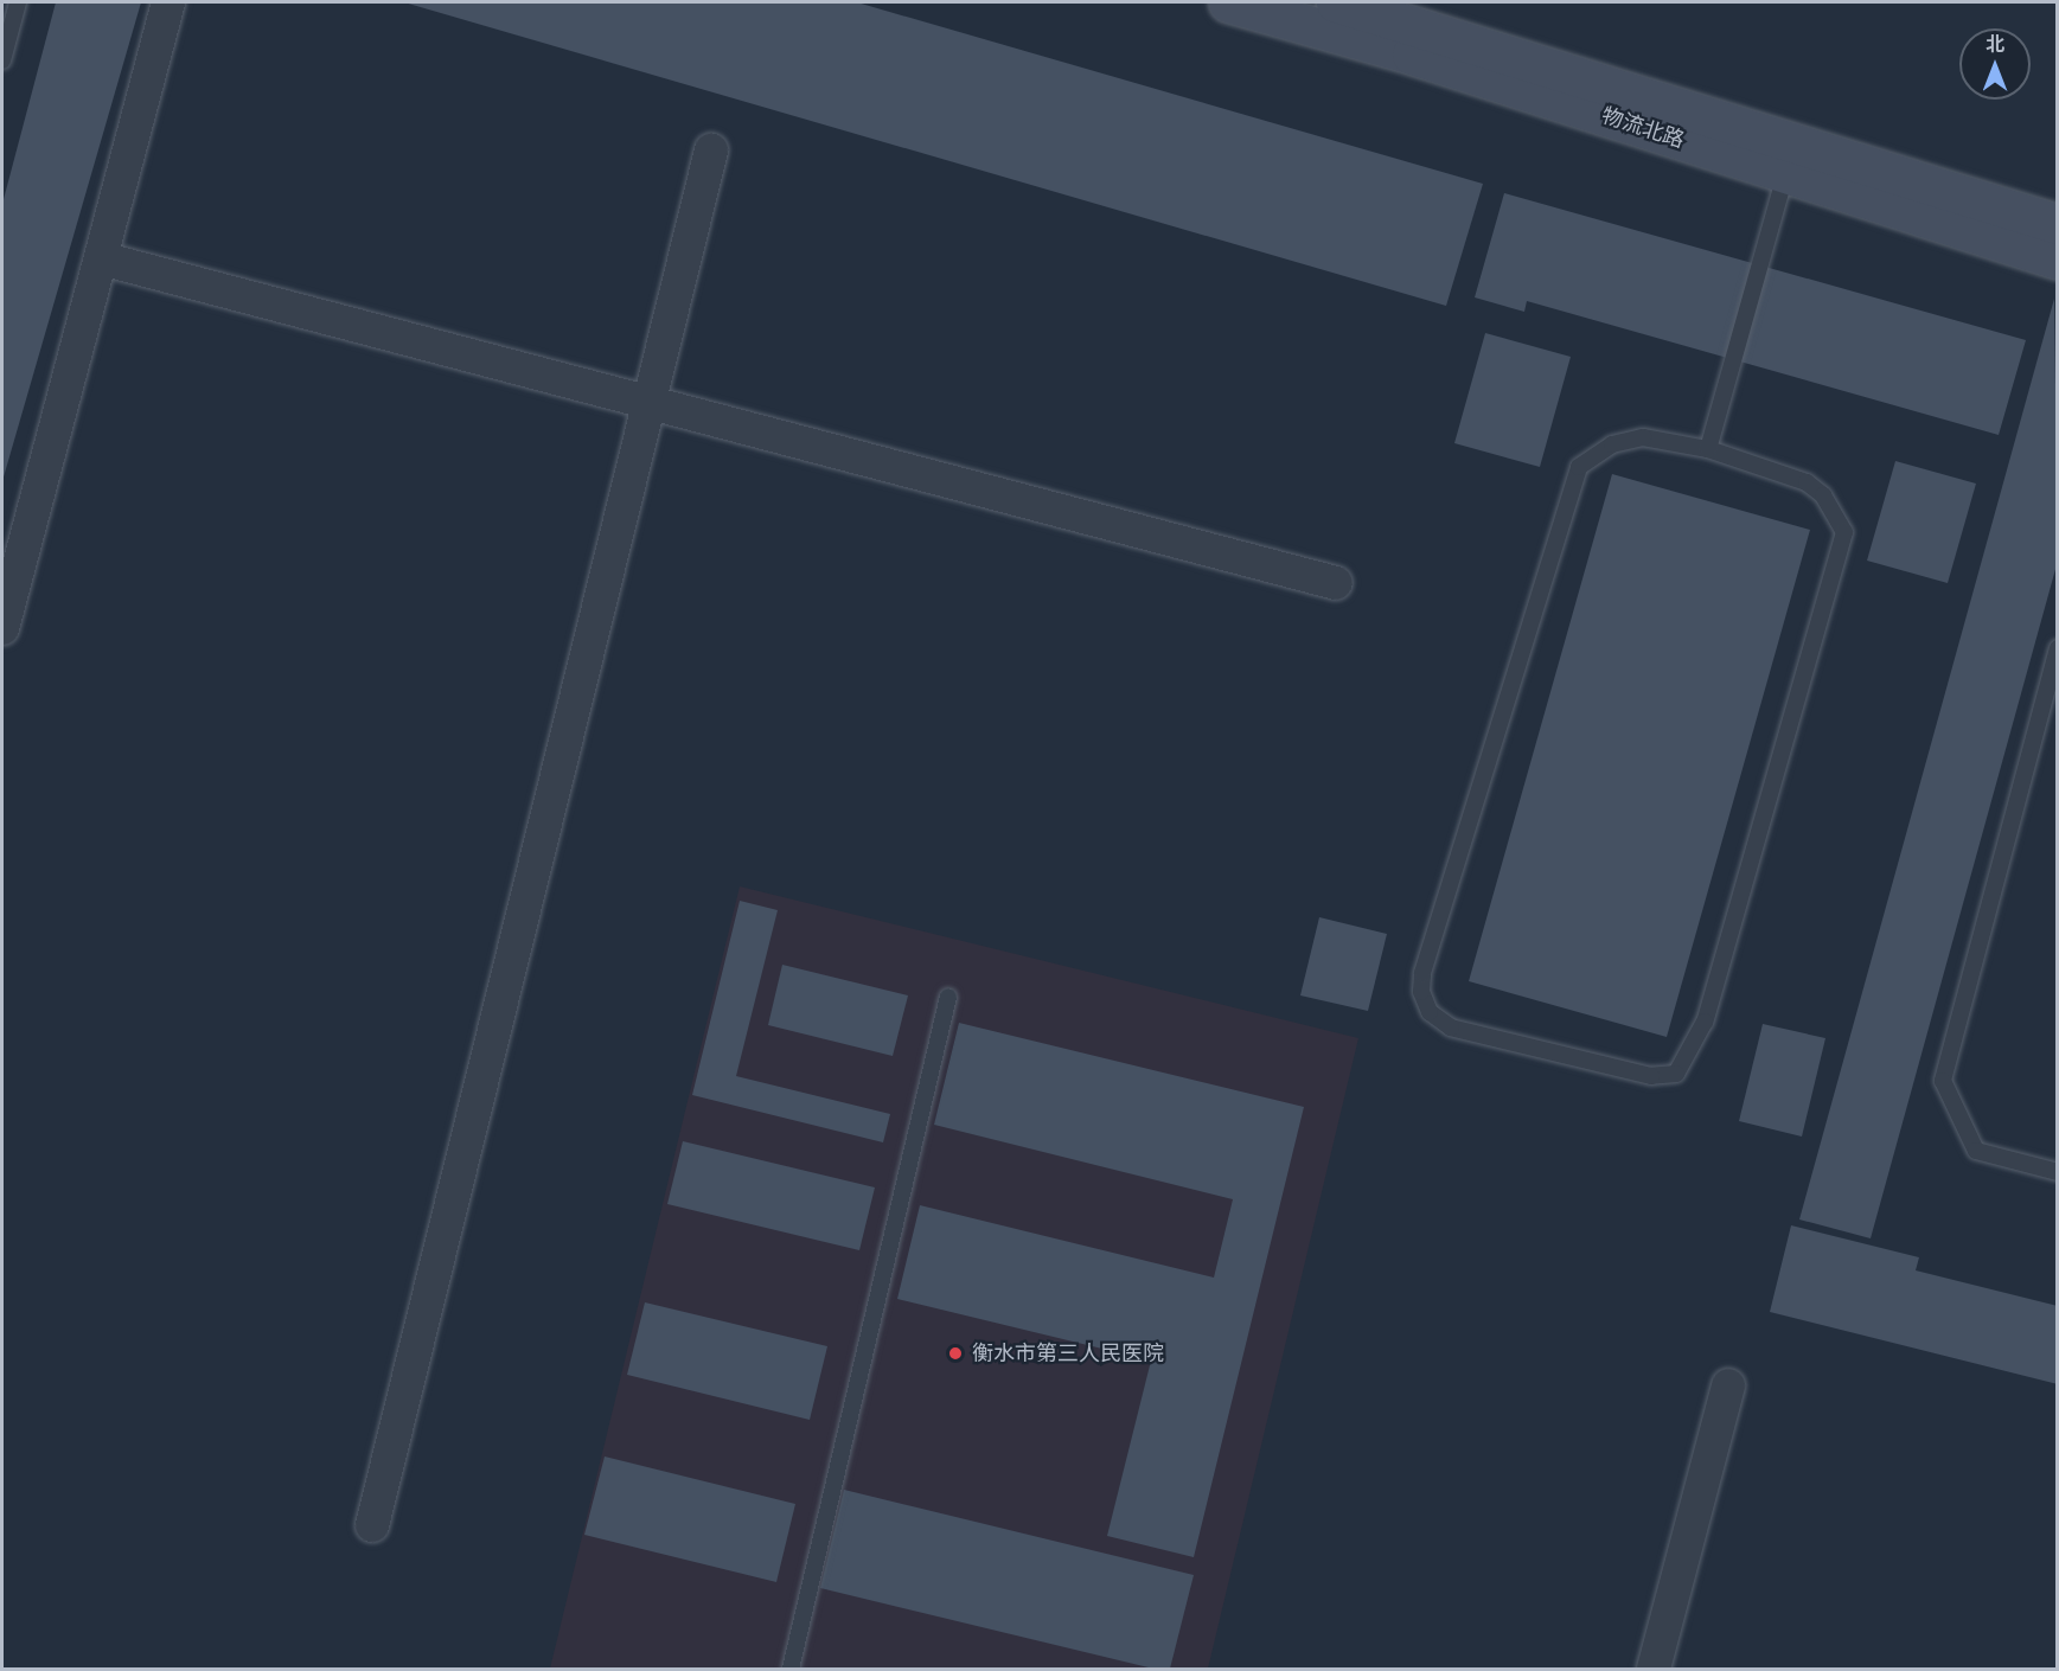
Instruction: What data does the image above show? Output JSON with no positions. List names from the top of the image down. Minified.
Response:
{"streets":{"street":["物流北路"]},"places":["衡水市第三人民医院"],"north":"top"}
